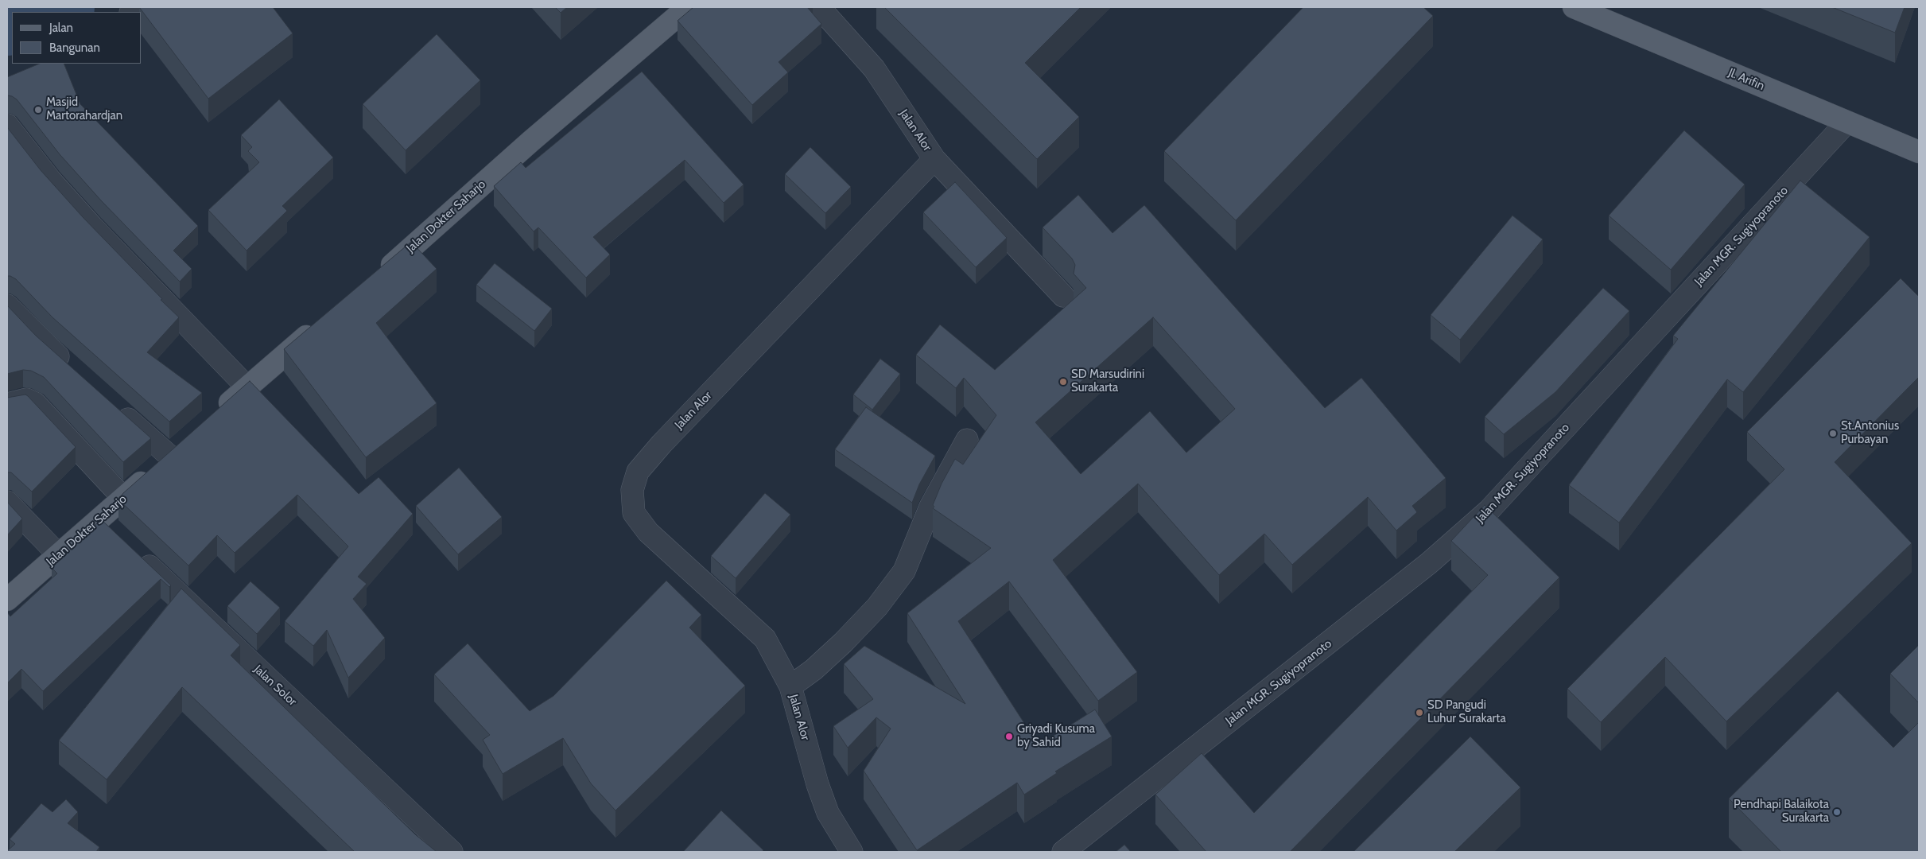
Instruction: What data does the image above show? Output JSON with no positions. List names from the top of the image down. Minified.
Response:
{"streets":{"main road":["Jl. Arifin","Jalan Dokter Saharjo"],"street":["Jalan Alor","Jalan MGR. Sugiyopranoto","Jalan Solor"]},"crossings":[["Jl. Arifin","Jalan MGR. Sugiyopranoto"]],"places":["Masjid Martorahardjan","SD Marsudirini Surakarta","St.Antonius Purbayan","SD Pangudi Luhur Surakarta","Griyadi Kusuma by Sahid","Pendhapi Balaikota Surakarta"],"legend":["Jalan","Bangunan"]}
